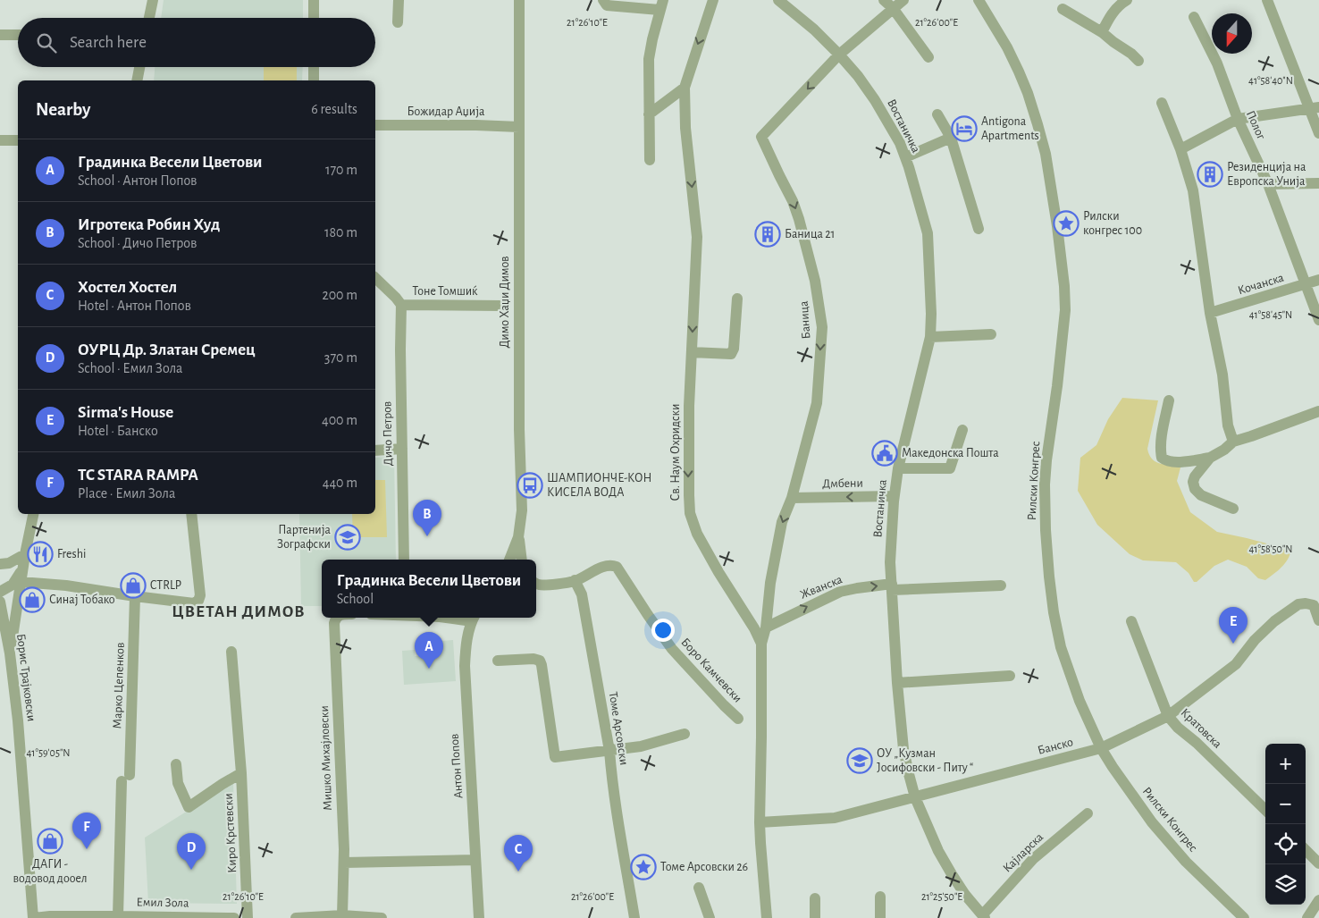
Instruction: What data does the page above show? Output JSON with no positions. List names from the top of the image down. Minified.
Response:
{"streets":{"street":["Божидар Аџија","Полог","Востаничка","Кочанска","Тоне Томшиќ","Димо Хаџи Димов","Баница","Дичо Петров","Св. Наум Охридски","Рилски Конгрес","Дмбени","Жванска","Боро Камчевски","Борис Трајковски","Марко Цепенков","Томе Арсовски","Кратовска","Банско","Мишко Михајловски","Антон Попов","Киро Крстевски","Кајларска","Емил Зола"]},"crossings":[["Божидар Аџија","Димо Хаџи Димов"],["Полог","Кочанска"],["Востаничка","Баница"],["Востаничка","Дмбени"],["Востаничка","Жванска"],["Востаничка","Банско"],["Востаничка","Кајларска"],["Тоне Томшиќ","Дичо Петров"],["Баница","Св. Наум Охридски"],["Баница","Дмбени"],["Баница","Жванска"],["Св. Наум Охридски","Банско"],["Рилски Конгрес","Банско"],["Боро Камчевски","Томе Арсовски"],["Борис Трајковски","Емил Зола"],["Марко Цепенков","Емил Зола"],["Кратовска","Банско"]],"one_way":["Баница","Св. Наум Охридски","Дмбени","Жванска"],"districts":["ЦВЕТАН ДИМОВ"],"places":{"hotel":["Antigona Apartments"],"building":["Резиденција на Европска Унија","Баница 21"],"place":["Рилски конгрес 100","Томе Арсовски 26"],"public building":["Македонска Пошта"],"bus stop":["ШАМПИОНЧЕ-КОН КИСЕЛА ВОДА"],"school or university":["Партенија Зографски","ОУ „Кузман Јосифовски - Питу “"],"restaurant":["Freshi"],"shop":["CTRLP","Синај Тобако","ДАГИ - водовод дооел"]},"north":"bottom","page":{"search":"Search here","heading":["Nearby","6 results"],"list":[{"mark":"A","name":"Градинка Весели Цветови","note":"School · Антон Попов","value":"170 m"},{"mark":"B","name":"Игротека Робин Худ","note":"School · Дичо Петров","value":"180 m"},{"mark":"C","name":"Хостел Хостел","note":"Hotel · Антон Попов","value":"200 m"},{"mark":"D","name":"ОУРЦ Др. Златан Сремец","note":"School · Емил Зола","value":"370 m"},{"mark":"E","name":"Sirma's House","note":"Hotel · Банско","value":"400 m"},{"mark":"F","name":"TC STARA RAMPA","note":"Place · Емил Зола","value":"440 m"}],"pins":["B","E","A","F","D","C"],"popup":["Градинка Весели Цветови","School"],"map_buttons":["+","−"]},"coordinates":["21°26'10\"E","21°26'00\"E","41°58'40\"N","41°58'45\"N","41°58'50\"N","41°59'05\"N","21°25'50\"E"]}
